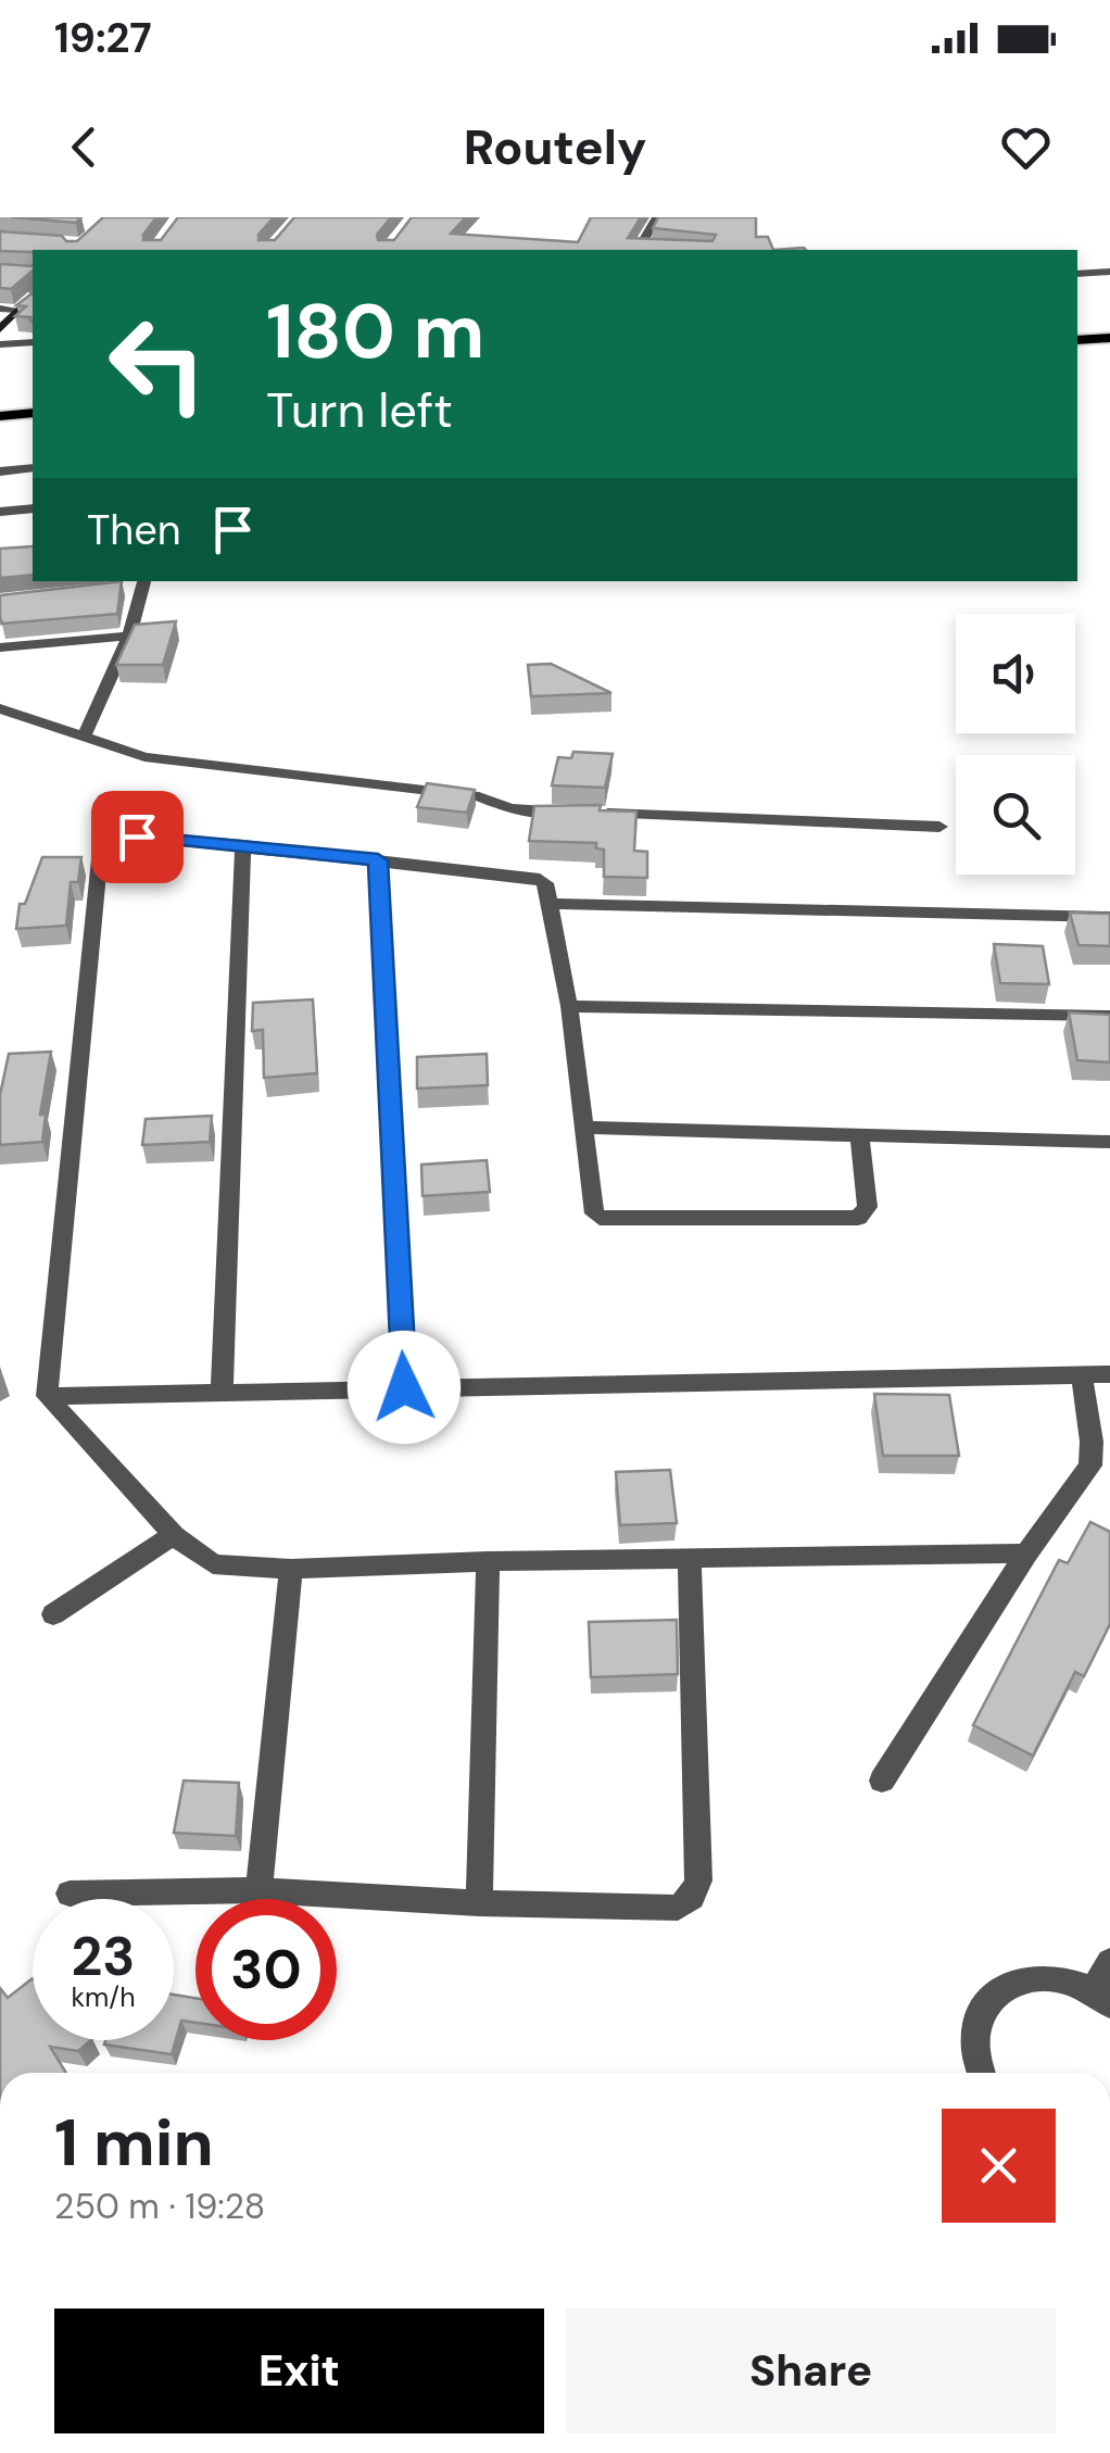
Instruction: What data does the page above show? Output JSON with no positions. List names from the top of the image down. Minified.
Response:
{"page":{"status":"19:27","header":"Routely","turn":["180 m","Turn left"],"then":"Then","speed":"23 km/h","limit":"30","heading":["1 min","250 m · 19:28"],"buttons":["Exit","Share"]}}
